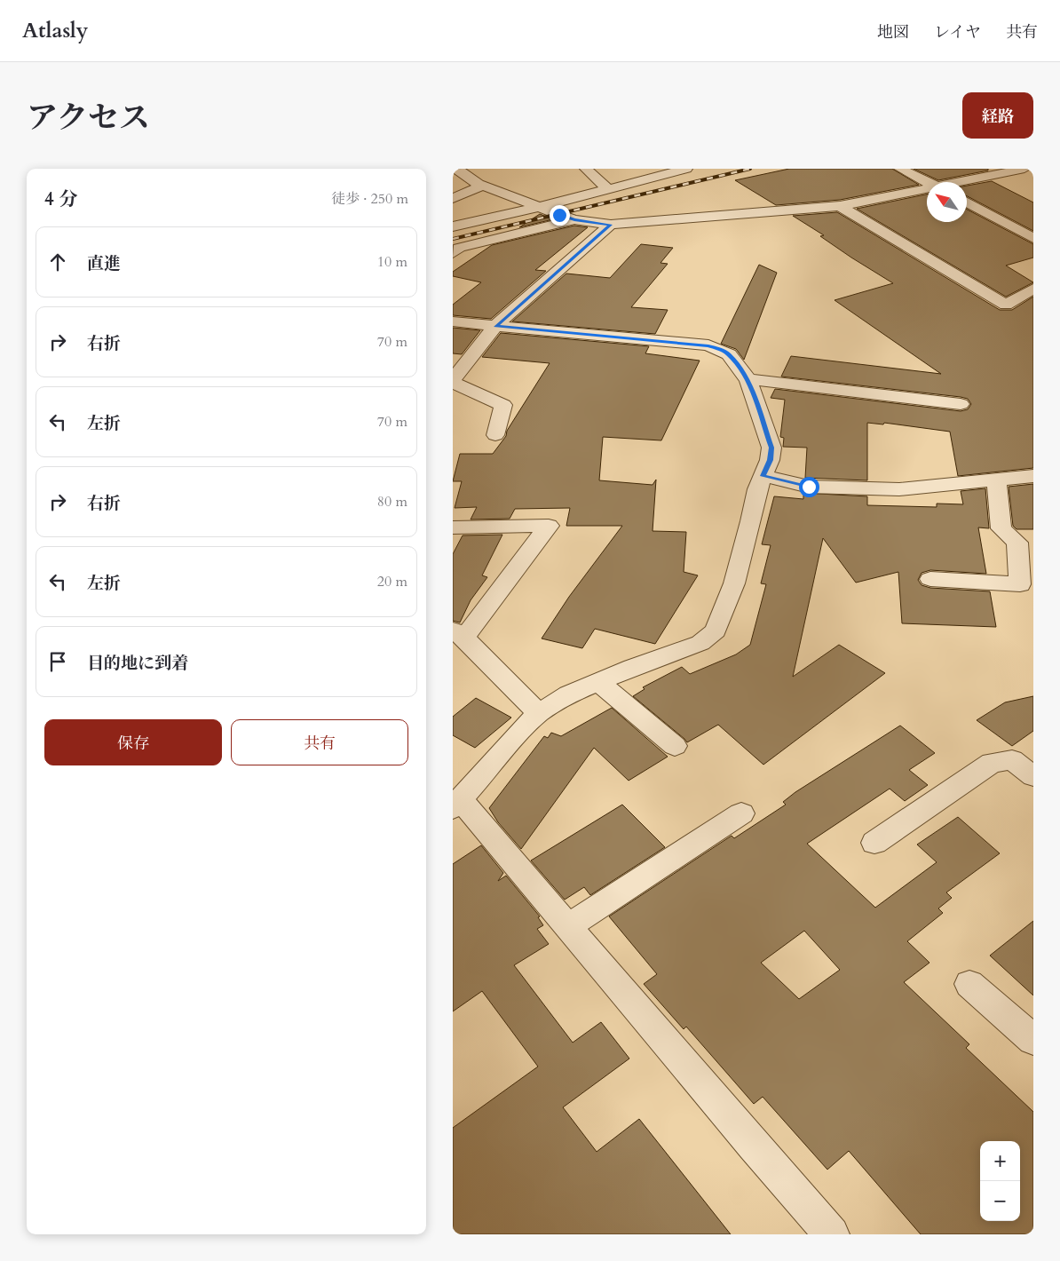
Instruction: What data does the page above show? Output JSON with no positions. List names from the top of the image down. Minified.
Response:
{"north":"top left","page":{"header":"Atlasly","nav":["地図","レイヤ","共有"],"title":"アクセス","buttons":["経路",["保存","共有"]],"heading":["4 分","徒歩 · 250 m"],"list":[["直進","10 m"],["右折","70 m"],["左折","70 m"],["右折","80 m"],["左折","20 m"],"目的地に到着"],"map_buttons":["+","−"]}}
